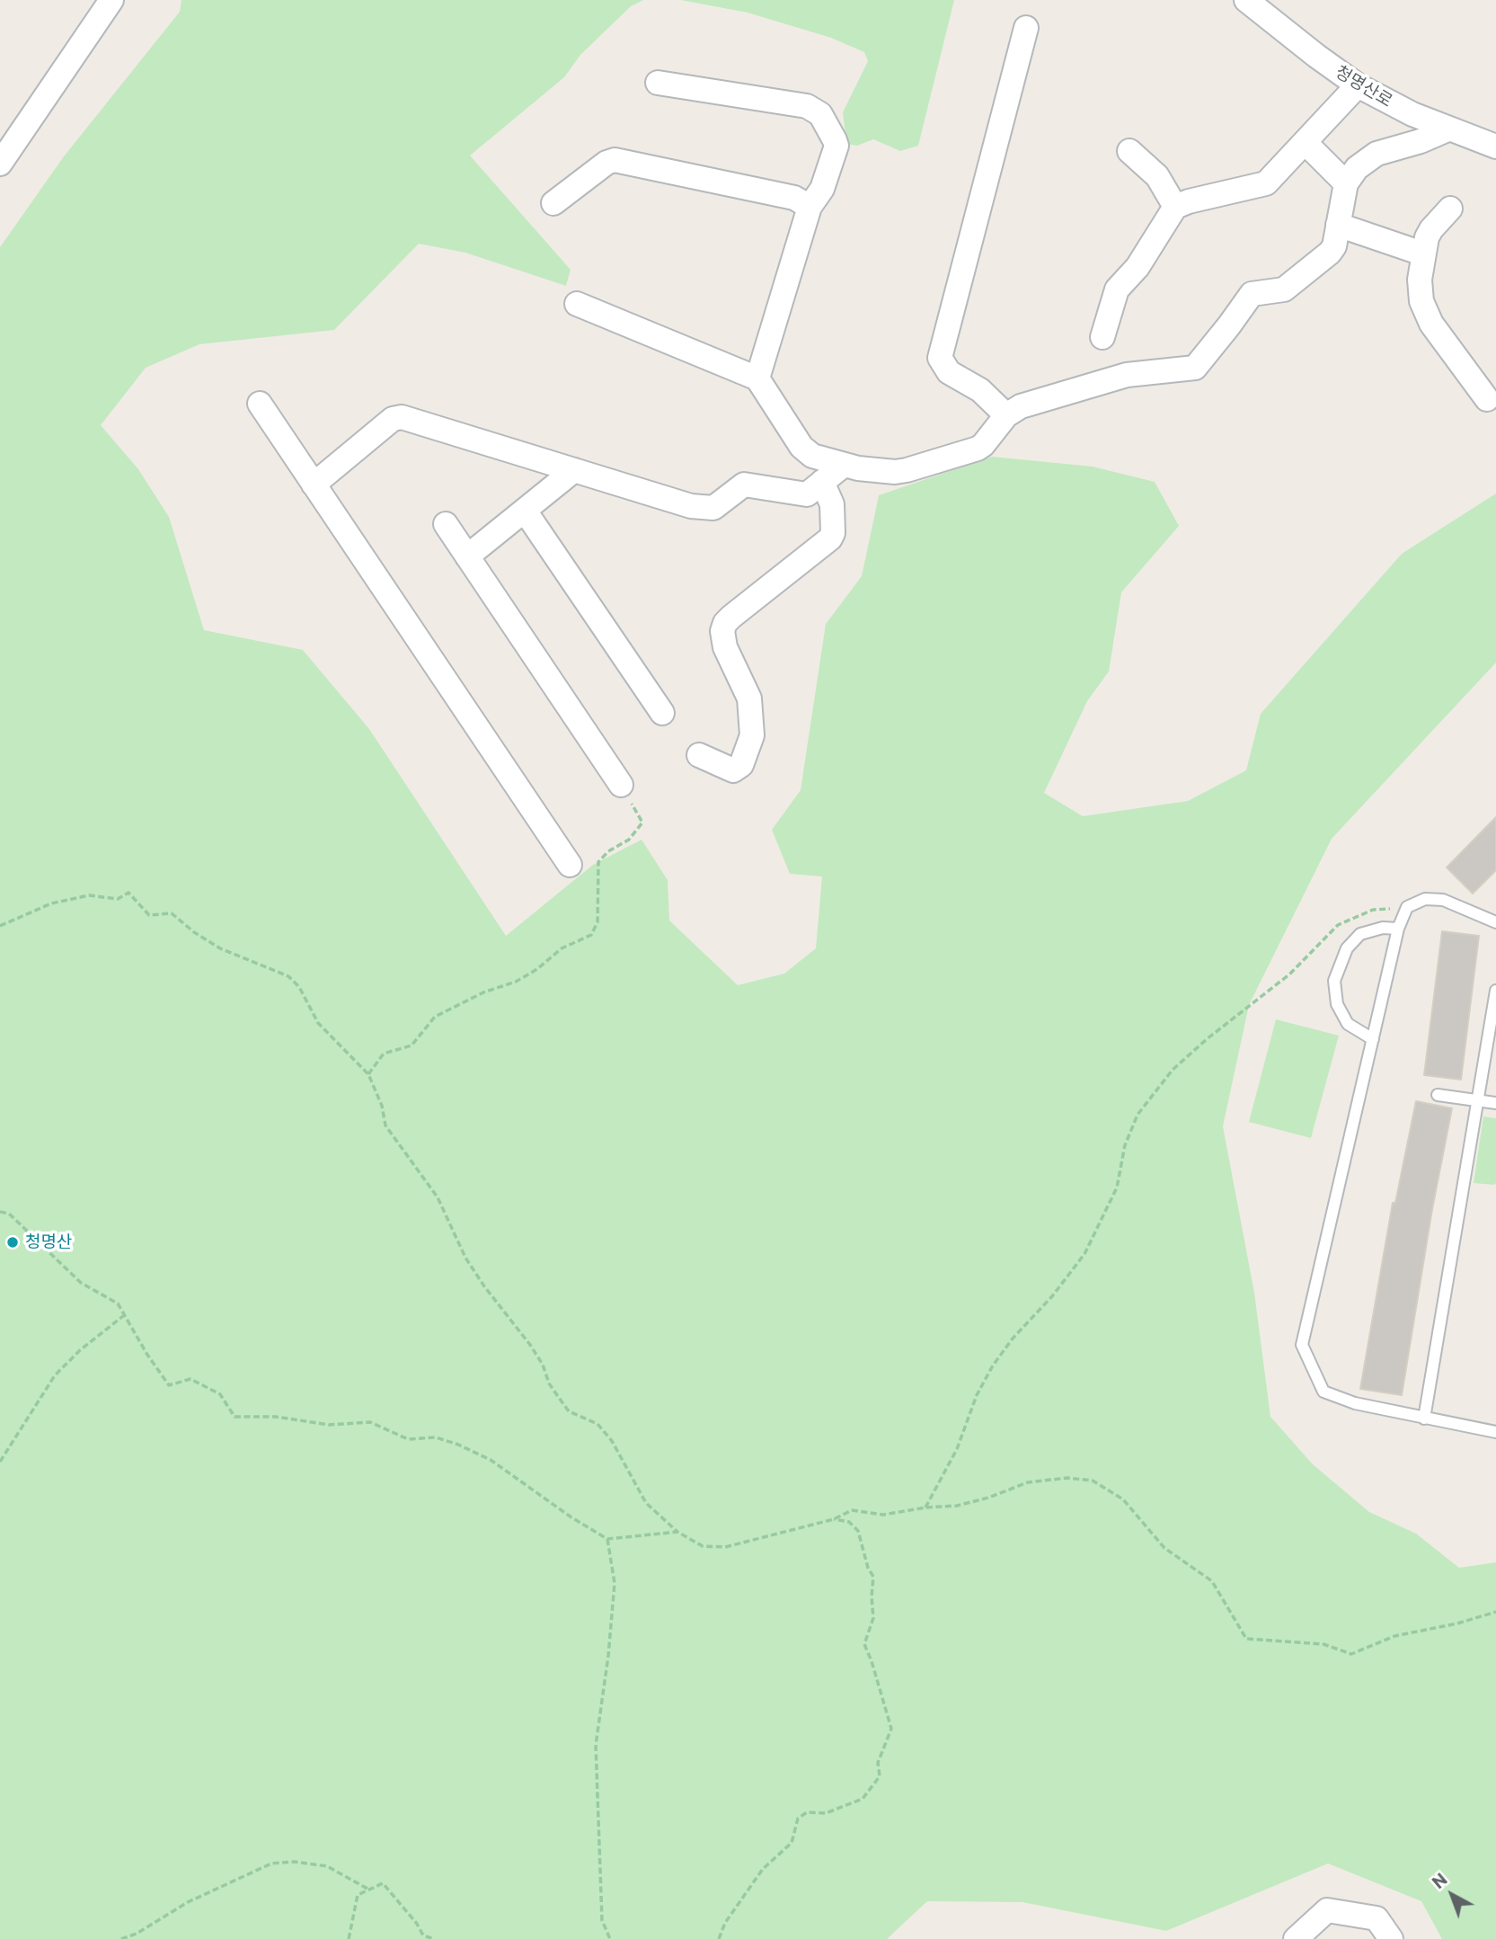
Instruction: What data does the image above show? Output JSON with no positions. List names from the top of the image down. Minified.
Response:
{"streets":{"street":["청명산로"]},"places":["청명산"],"north":"top left"}
